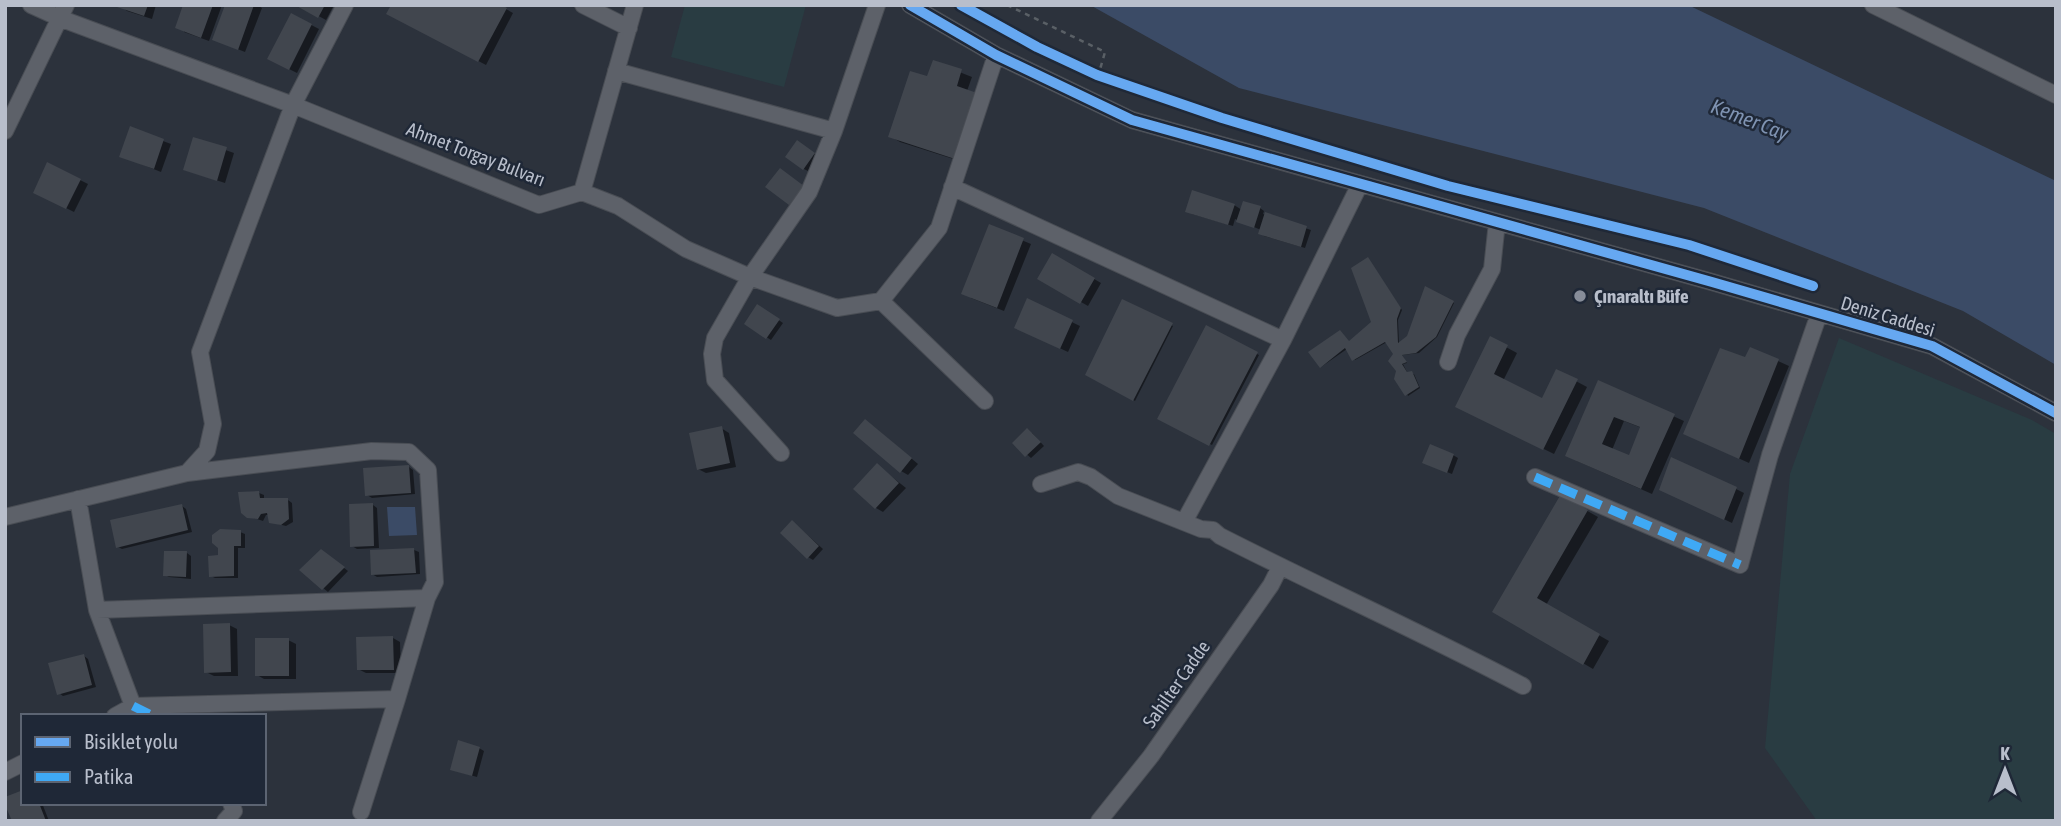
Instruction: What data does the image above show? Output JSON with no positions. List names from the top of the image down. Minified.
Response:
{"streets":{"street":["Ahmet Torgay Bulvarı","Deniz Caddesi","Sahilter Cadde"]},"water":["Kemer Cay"],"places":["Çınaraltı Büfe"],"legend":["Bisiklet yolu","Patika"],"north":"top"}
